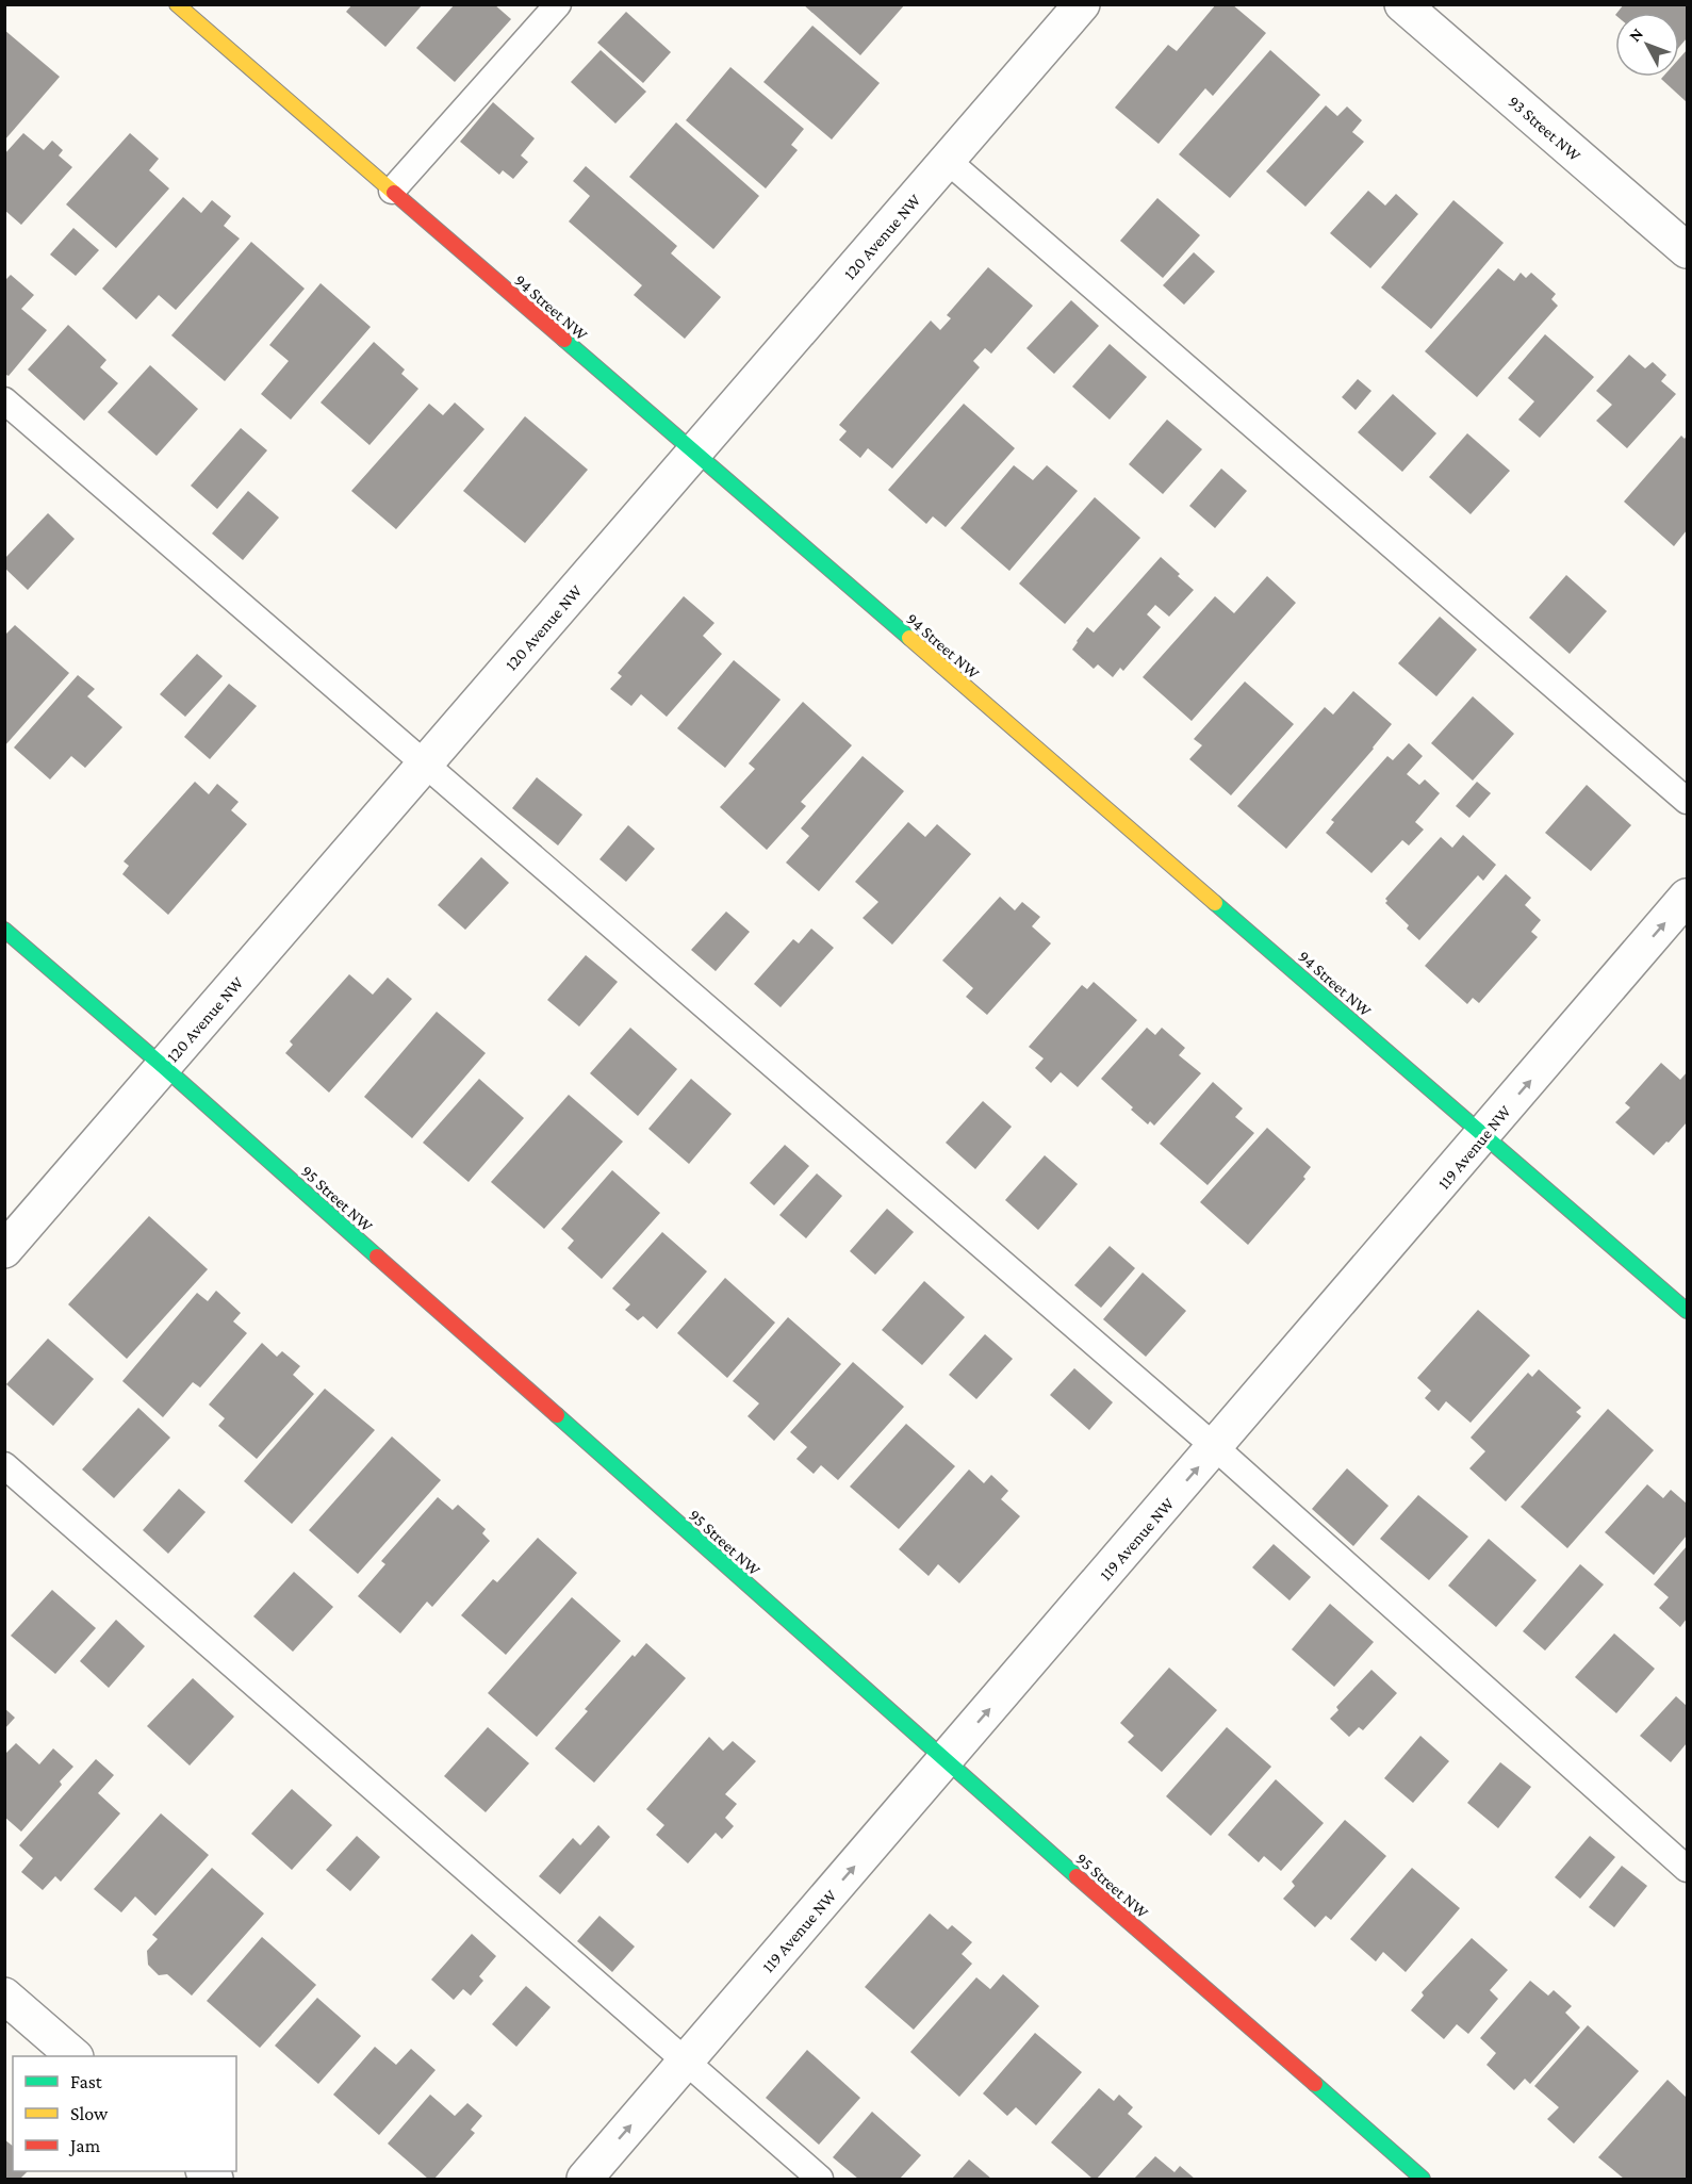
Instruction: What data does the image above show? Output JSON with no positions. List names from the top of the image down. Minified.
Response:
{"streets":{"street":["93 Street NW","120 Avenue NW","94 Street NW","119 Avenue NW","95 Street NW"]},"crossings":[["120 Avenue NW","94 Street NW"],["120 Avenue NW","95 Street NW"],["94 Street NW","119 Avenue NW"],["119 Avenue NW","95 Street NW"]],"one_way":["119 Avenue NW"],"legend":["Fast","Slow","Jam"],"north":"top left"}
